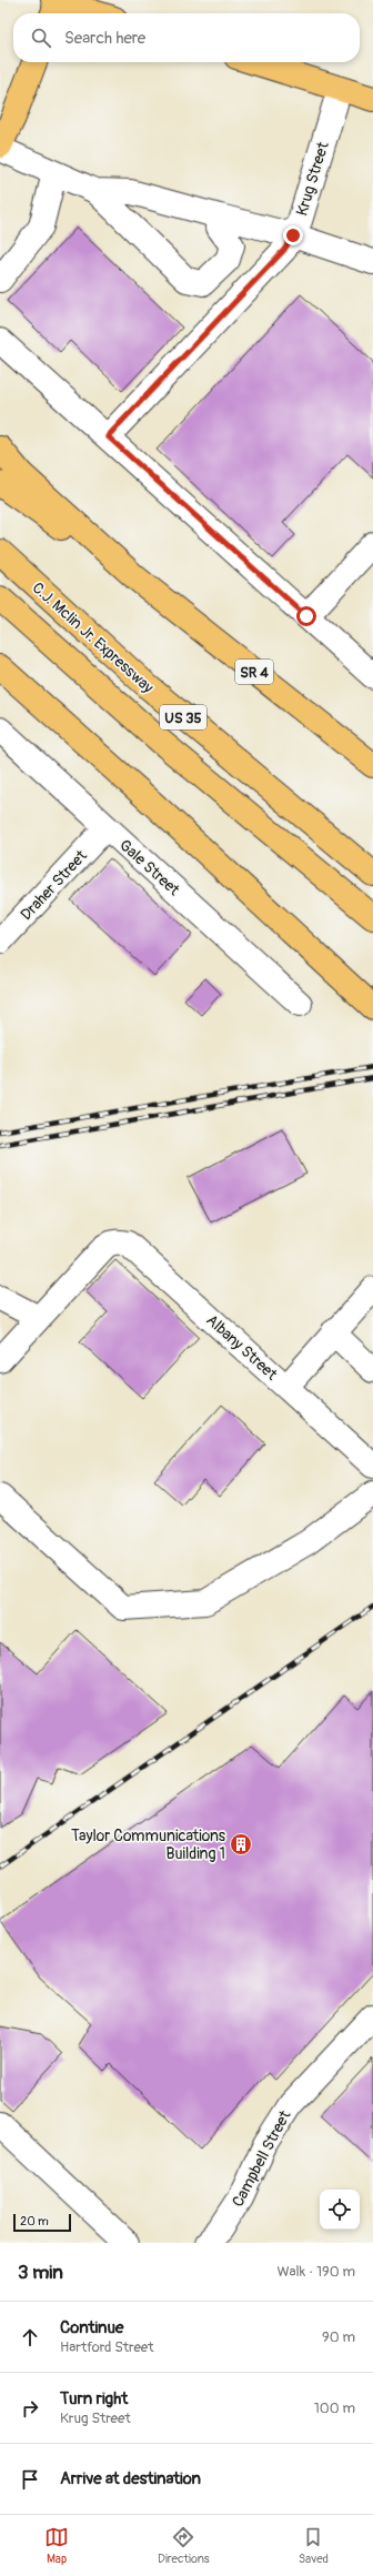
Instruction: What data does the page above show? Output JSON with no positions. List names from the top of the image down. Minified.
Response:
{"streets":{"main road":["C.J. Mclin Jr. Expressway","SR 4","US 35"],"street":["Krug Street","Gale Street","Draher Street","Albany Street","Campbell Street"]},"crossings":[["Gale Street","Draher Street"]],"places":{"building":["Taylor Communications Building 1"]},"scale_bar":"20 m","page":{"search":"Search here","scale":"20 m","heading":["3 min","Walk · 190 m"],"list":[["Continue","Hartford Street","90 m"],["Turn right","Krug Street","100 m"],"Arrive at destination"],"nav":["Map","Directions","Saved"]}}
